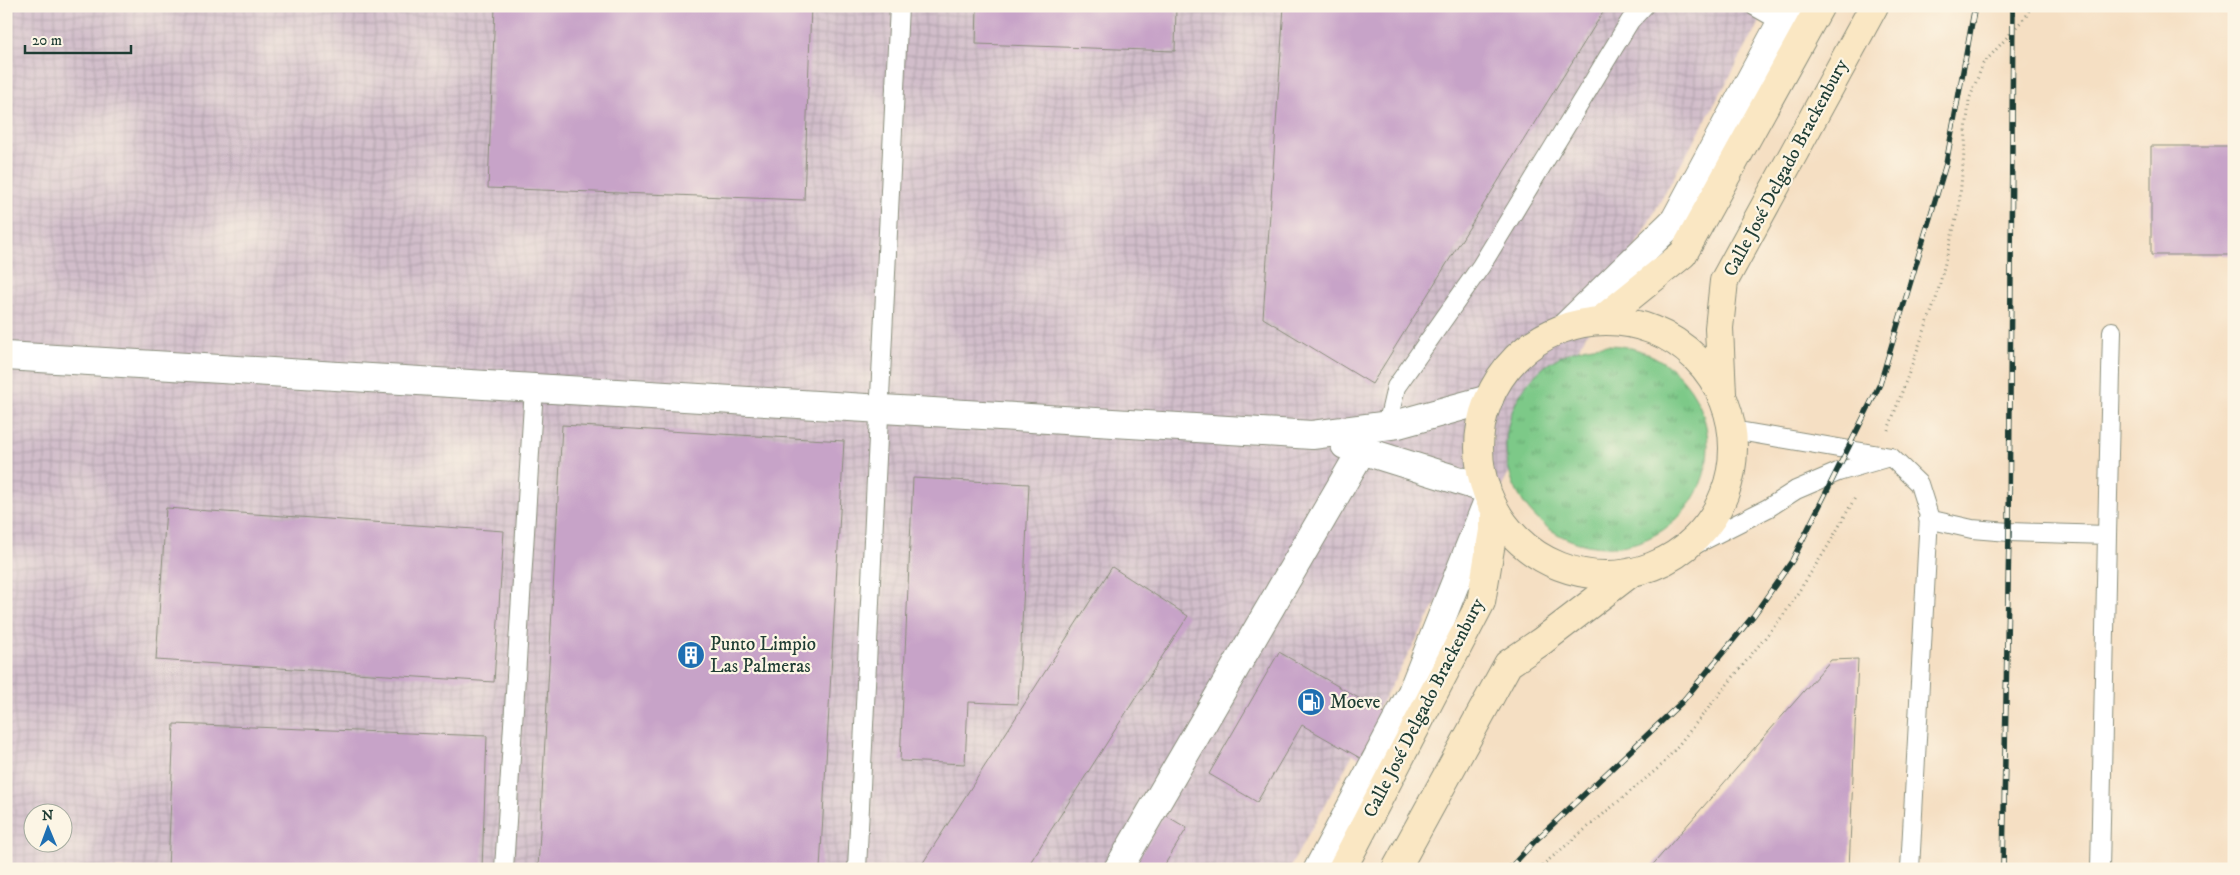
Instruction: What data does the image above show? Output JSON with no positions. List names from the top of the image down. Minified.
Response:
{"streets":{"main road":["Calle José Delgado Brackenbury"]},"places":{"building":["Punto Limpio Las Palmeras"],"fuel station":["Moeve"]},"scale_bar":"20 m","north":"top"}
